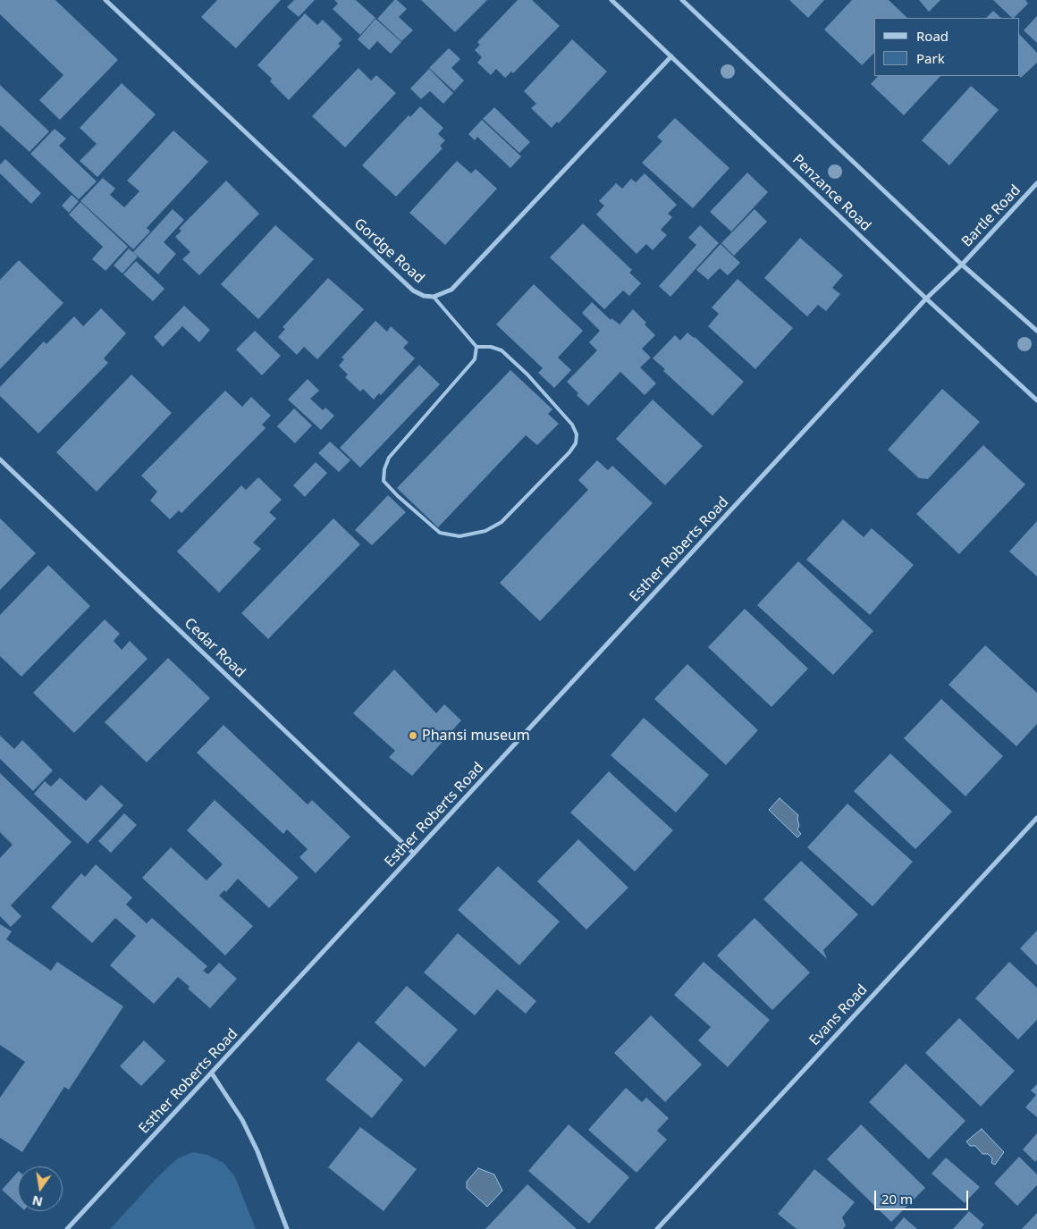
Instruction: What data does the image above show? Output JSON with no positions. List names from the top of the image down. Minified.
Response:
{"streets":{"street":["Penzance Road","Bartle Road","Gordge Road","Esther Roberts Road","Cedar Road","Evans Road"]},"crossings":[["Penzance Road","Bartle Road"],["Penzance Road","Gordge Road"],["Penzance Road","Esther Roberts Road"],["Bartle Road","Esther Roberts Road"],["Esther Roberts Road","Cedar Road"]],"places":["Phansi museum"],"legend":["Road","Park"],"scale_bar":"20 m","north":"bottom"}
